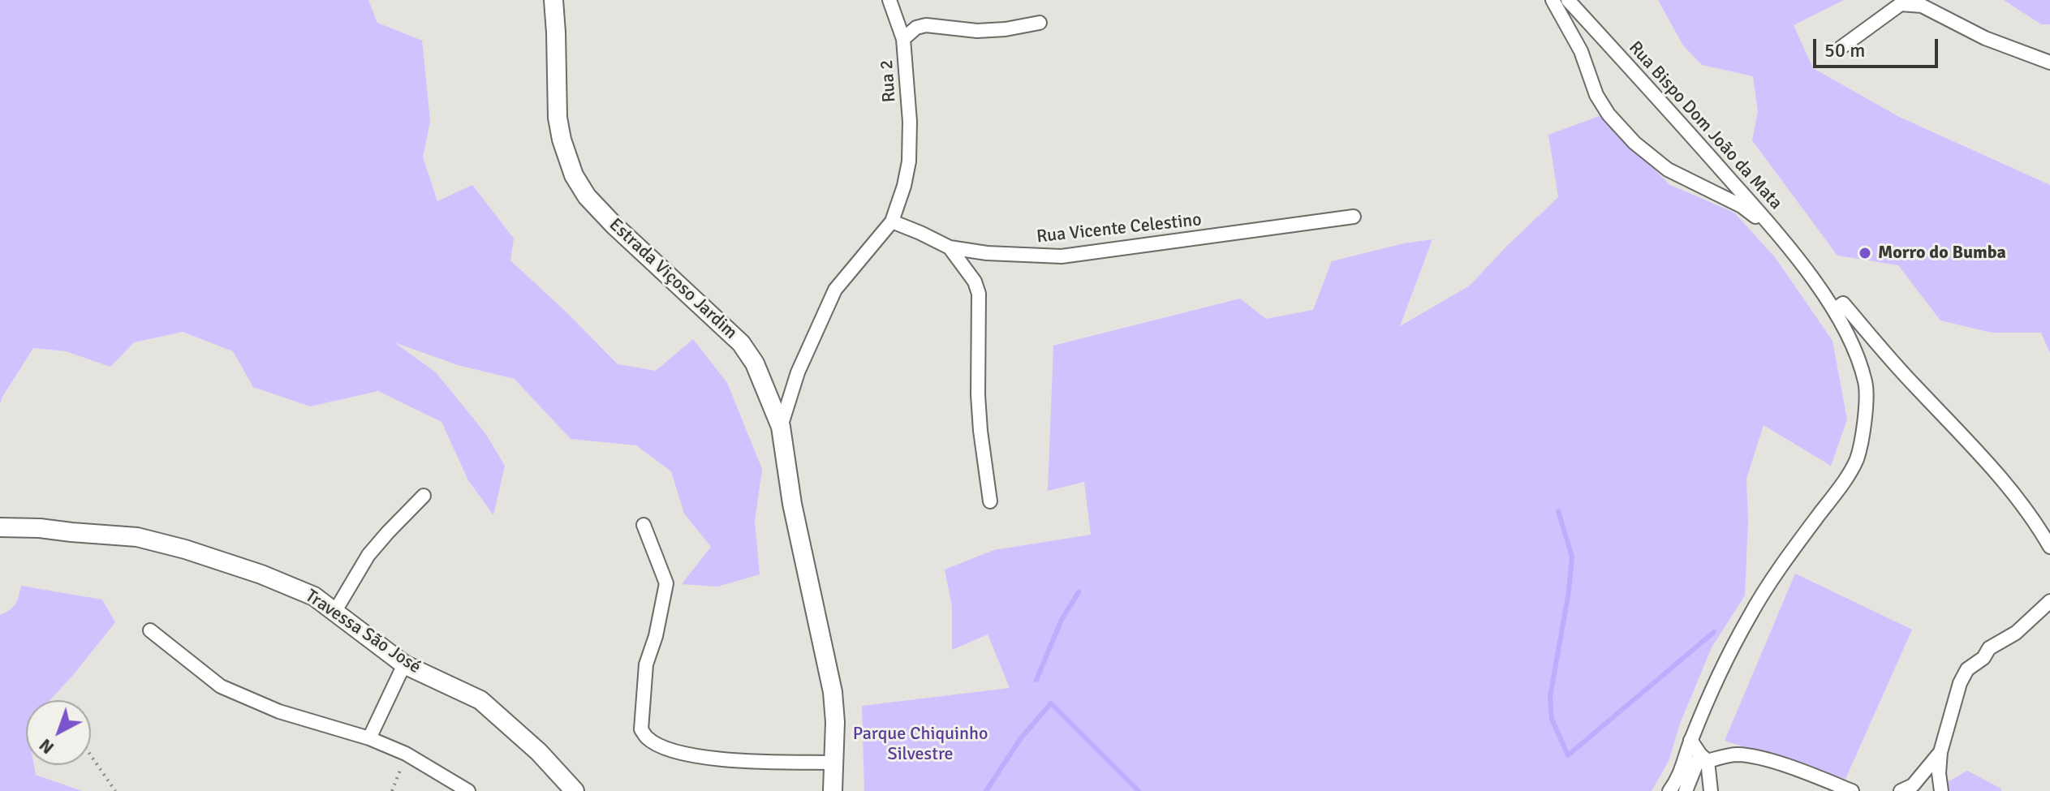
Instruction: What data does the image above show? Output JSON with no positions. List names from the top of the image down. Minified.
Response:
{"streets":{"main road":["Estrada Viçoso Jardim","Travessa São José"],"street":["Rua 2","Rua Bispo Dom João da Mata","Rua Vicente Celestino"]},"crossings":[["Rua 2","Rua Vicente Celestino"]],"parks":["Parque Chiquinho Silvestre"],"places":["Morro do Bumba"],"scale_bar":"50 m","north":"bottom left"}
